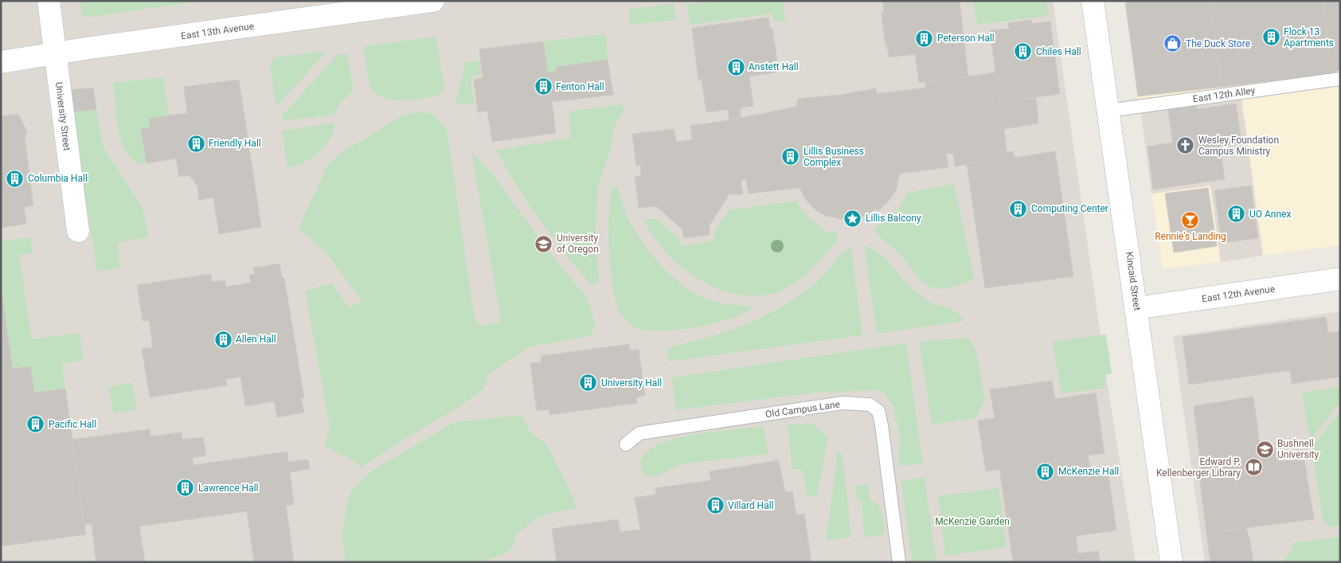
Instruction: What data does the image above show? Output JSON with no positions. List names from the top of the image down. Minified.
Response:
{"streets":{"street":["East 13th Avenue","University Street","Kincaid Street","East 12th Avenue"],"lane":["East 12th Alley","Old Campus Lane"]},"crossings":[["East 13th Avenue","University Street"],["East 12th Alley","Kincaid Street"],["Kincaid Street","East 12th Avenue"]],"parks":["McKenzie Garden"],"places":{"building":["Flock 13 Apartments","Peterson Hall","Chiles Hall","Anstett Hall","Fenton Hall","Friendly Hall","Lillis Business Complex","Columbia Hall","Computing Center","UO Annex","Allen Hall","University Hall","Pacific Hall","McKenzie Hall","Lawrence Hall","Villard Hall"],"shop":["The Duck Store"],"church":["Wesley Foundation Campus Ministry"],"place":["Lillis Balcony"],"bar":["Rennie's Landing"],"school or university":["University of Oregon","Bushnell University"],"library":["Edward P. Kellenberger Library"]}}
